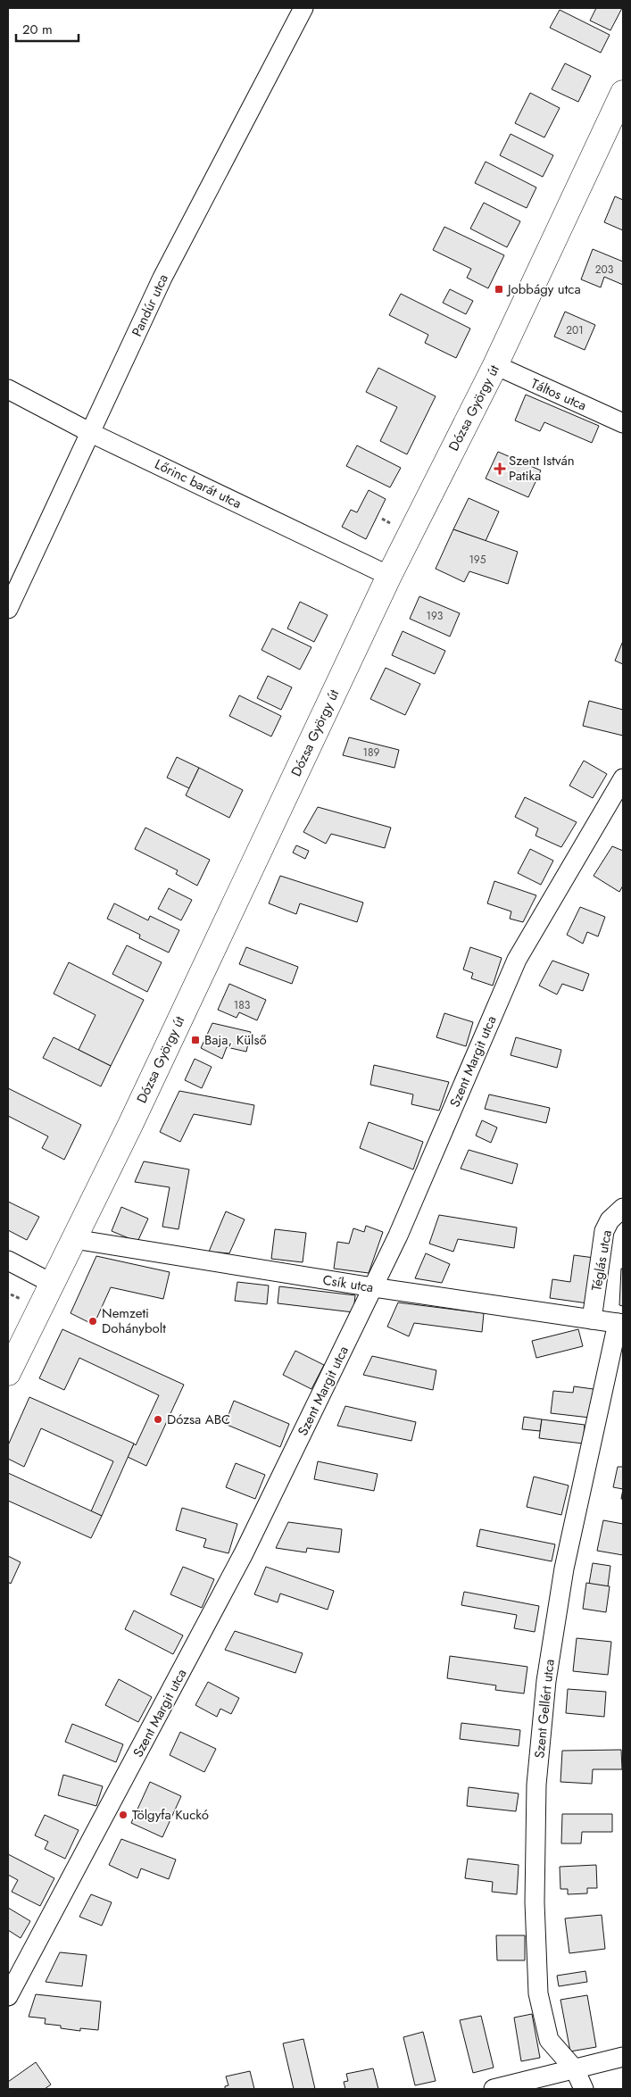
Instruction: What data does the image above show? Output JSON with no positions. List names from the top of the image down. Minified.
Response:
{"streets":{"main road":["Dózsa György út"],"street":["Pandúr utca","Táltos utca","Lőrinc barát utca","Szent Margit utca","Téglás utca","Csík utca","Szent Gellért utca"]},"crossings":[["Pandúr utca","Lőrinc barát utca"],["Táltos utca","Dózsa György út"],["Dózsa György út","Lőrinc barát utca"],["Dózsa György út","Csík utca"],["Szent Margit utca","Csík utca"],["Téglás utca","Csík utca"],["Csík utca","Szent Gellért utca"]],"places":{"transit":["Jobbágy utca","Baja, Külső"],"health":["Szent István Patika"],"other":["Nemzeti Dohánybolt","Dózsa ABC","Tölgyfa Kuckó"]},"house_numbers":["203","201","195","193","189","183"],"scale_bar":"20 m"}
